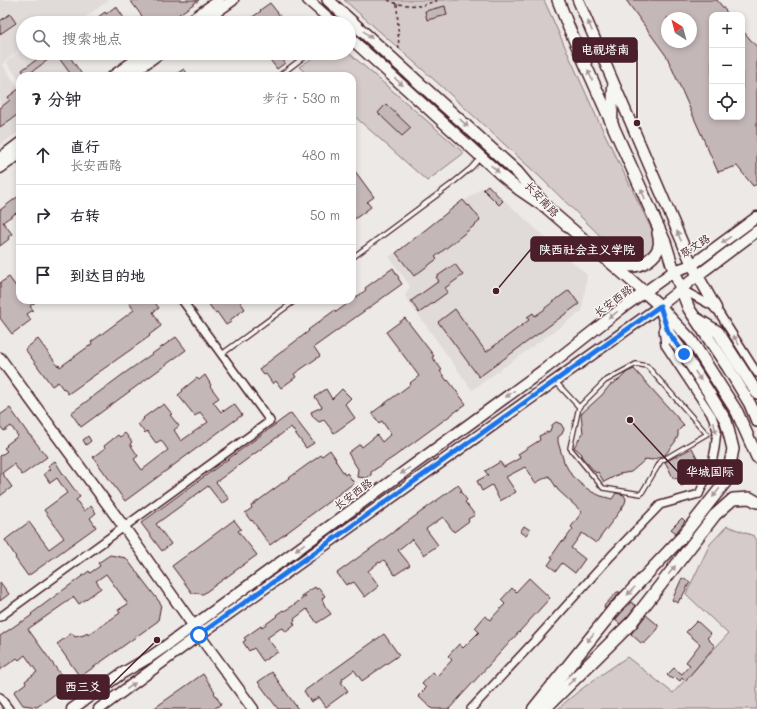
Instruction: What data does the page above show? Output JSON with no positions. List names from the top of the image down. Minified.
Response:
{"streets":{"main road":["长安南路","聚文路","长安西路"]},"crossings":[["长安南路","聚文路"],["长安南路","长安西路"],["聚文路","长安西路"]],"places":["电视塔南","陕西社会主义学院","华城国际","西三爻"],"north":"top left","page":{"map_buttons":["+","−"],"search":"搜索地点","heading":["7 分钟","步行 · 530 m"],"list":[["直行","长安西路","480 m"],["右转","50 m"],"到达目的地"]}}
